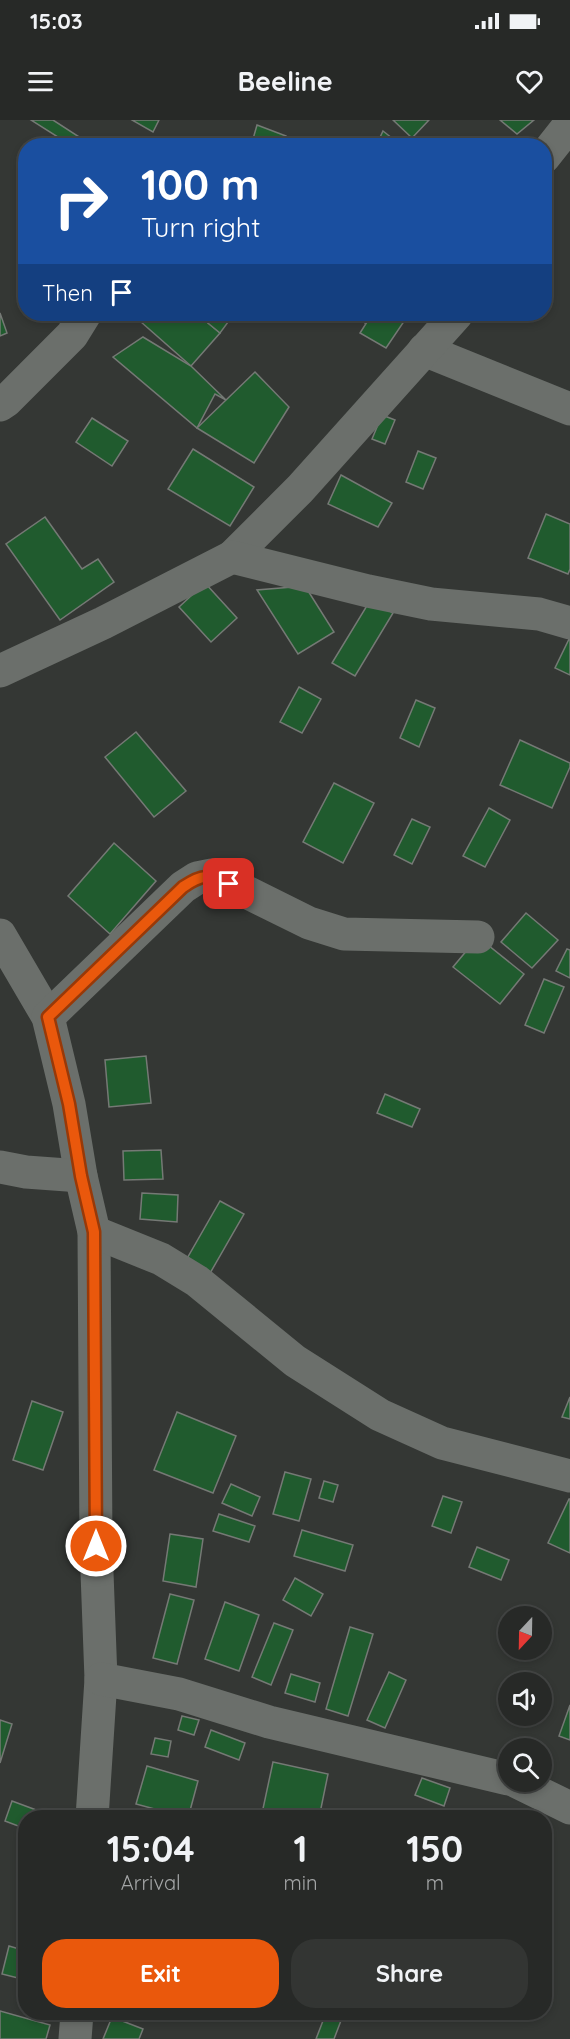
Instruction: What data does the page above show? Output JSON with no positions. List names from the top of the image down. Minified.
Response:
{"north":"bottom","page":{"status":"15:03","header":"Beeline","turn":["100 m","Turn right"],"then":"Then","eta":["15:04","Arrival","1","min","150","m"],"buttons":["Exit","Share"]}}
